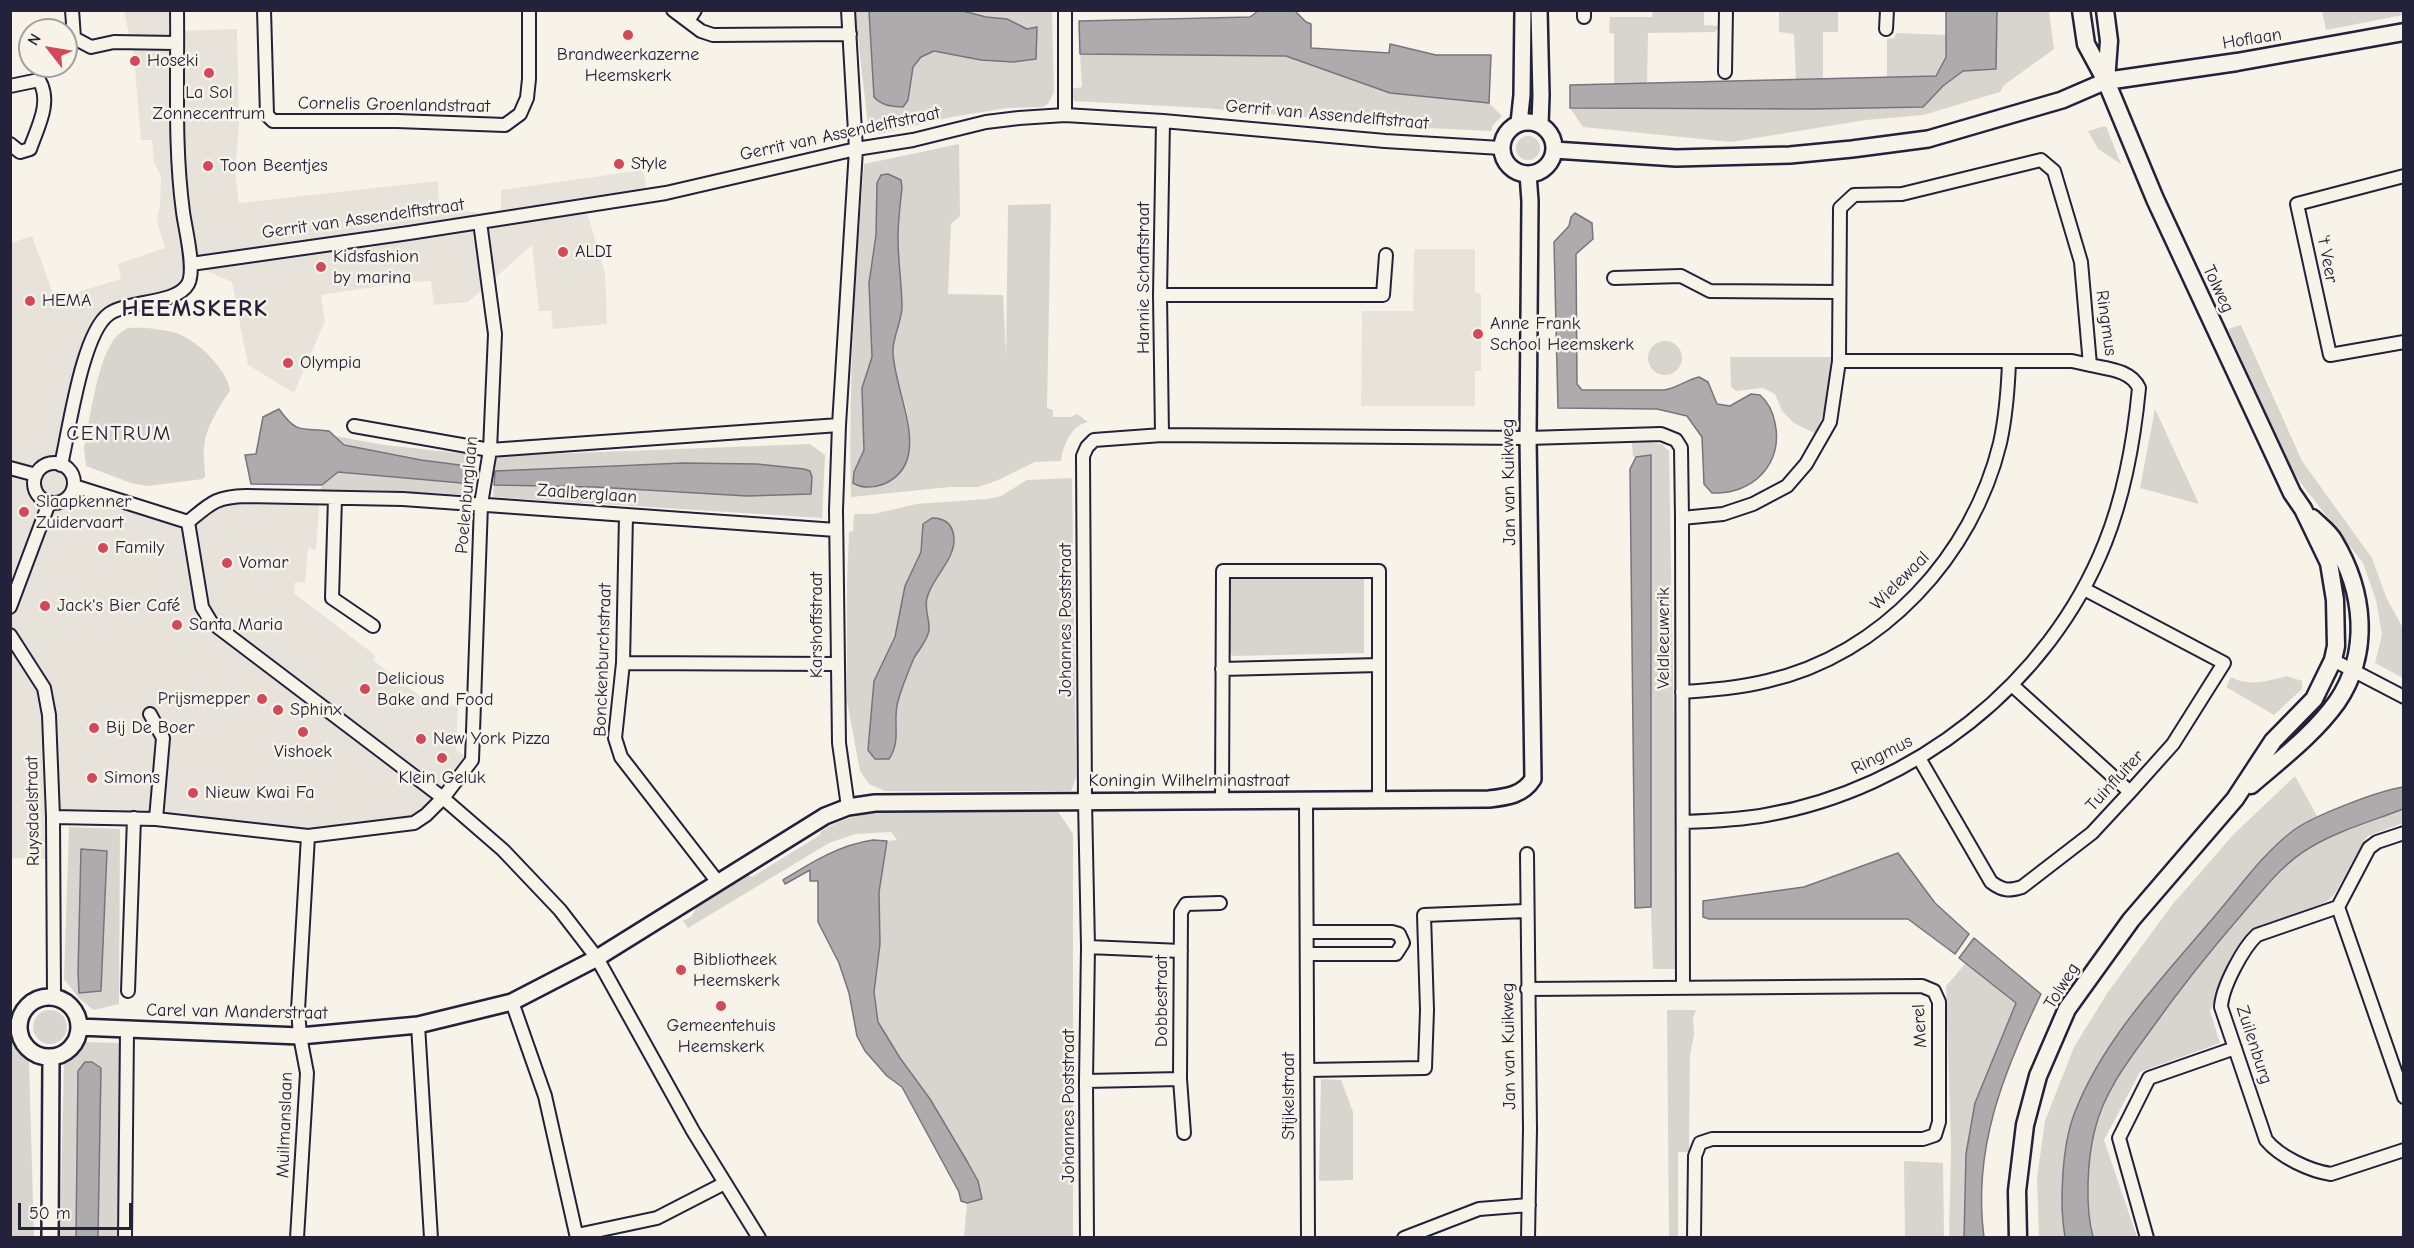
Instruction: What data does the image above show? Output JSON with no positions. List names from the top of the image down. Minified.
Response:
{"streets":{"main road":["Hoflaan","Tolweg"],"street":["Cornelis Groenlandstraat","Gerrit van Assendelftstraat","'t Veer","Hannie Schaftstraat","Ringmus","Jan van Kuikweg","Zaalberglaan","Poelenburglaan","Wielewaal","Johannes Poststraat","Karshoffstraat","Veldleeuwerik","Bonckenburchstraat","Koningin Wilhelminastraat","Tuinfluiter","Ruysdaelstraat","Dobbestraat","Carel van Manderstraat","Merel","Zuilenburg","Stijkelstraat","Muilmanslaan"]},"crossings":[["Hoflaan","Tolweg"],["Gerrit van Assendelftstraat","Hannie Schaftstraat"],["Gerrit van Assendelftstraat","Jan van Kuikweg"],["Gerrit van Assendelftstraat","Poelenburglaan"],["Gerrit van Assendelftstraat","Karshoffstraat"],["Hannie Schaftstraat","Johannes Poststraat"],["Ringmus","Veldleeuwerik"],["Ringmus","Tuinfluiter"],["Jan van Kuikweg","Johannes Poststraat"],["Jan van Kuikweg","Veldleeuwerik"],["Jan van Kuikweg","Koningin Wilhelminastraat"],["Jan van Kuikweg","Merel"],["Zaalberglaan","Poelenburglaan"],["Zaalberglaan","Karshoffstraat"],["Zaalberglaan","Bonckenburchstraat"],["Poelenburglaan","Ruysdaelstraat"],["Poelenburglaan","Muilmanslaan"],["Wielewaal","Veldleeuwerik"],["Johannes Poststraat","Veldleeuwerik"],["Johannes Poststraat","Koningin Wilhelminastraat"],["Karshoffstraat","Koningin Wilhelminastraat"],["Veldleeuwerik","Merel"],["Koningin Wilhelminastraat","Stijkelstraat"],["Ruysdaelstraat","Carel van Manderstraat"],["Carel van Manderstraat","Muilmanslaan"]],"districts":["HEEMSKERK","CENTRUM"],"places":["Brandweerkazerne Heemskerk","Hoseki","La Sol Zonnecentrum","Style","Toon Beentjes","ALDI","Kidsfashion by marina","HEMA","Anne Frank School Heemskerk","Olympia","Slaapkenner Zuidervaart","Family","Vomar","Jack's Bier Café","Santa Maria","Delicious Bake and Food","Prijsmepper","Sphinx","Bij De Boer","Vishoek","New York Pizza","Klein Geluk","Simons","Nieuw Kwai Fa","Bibliotheek Heemskerk","Gemeentehuis Heemskerk"],"scale_bar":"50 m","north":"top left"}
